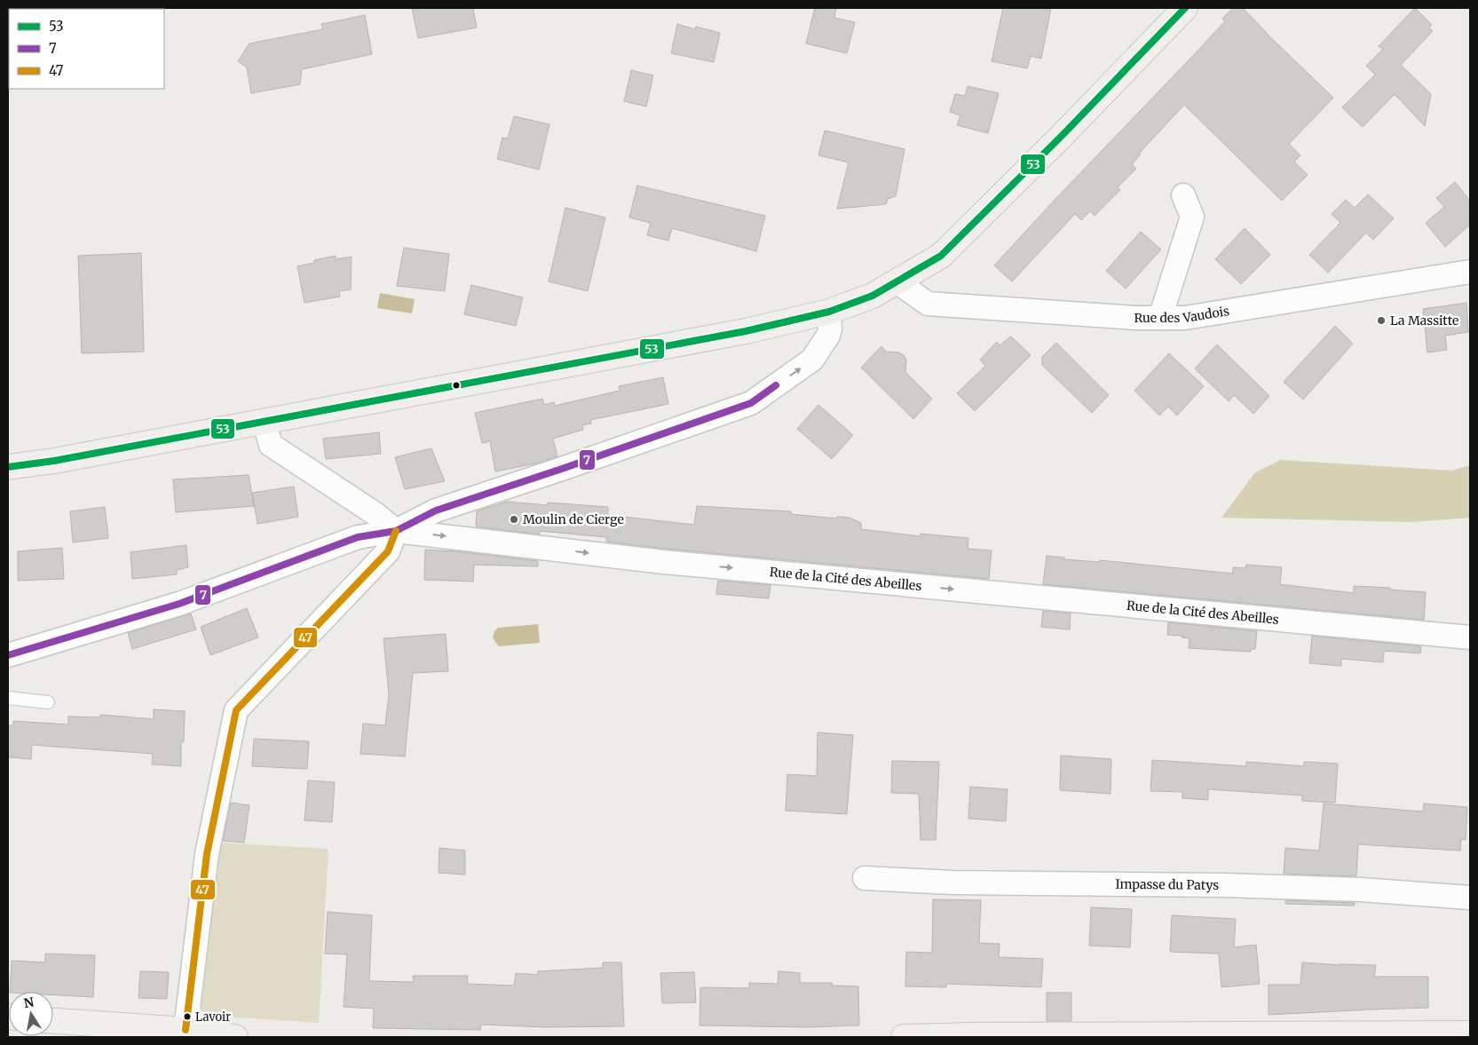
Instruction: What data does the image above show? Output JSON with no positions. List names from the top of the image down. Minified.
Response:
{"streets":{"street":["Rue des Vaudois","Rue de la Cité des Abeilles","Impasse du Patys"]},"one_way":["Rue de la Cité des Abeilles"],"places":["La Massitte","Moulin de Cierge","Lavoir"],"lines":["transit line 53","transit line 7","transit line 47"],"legend":["53","7","47"],"north":"top"}
